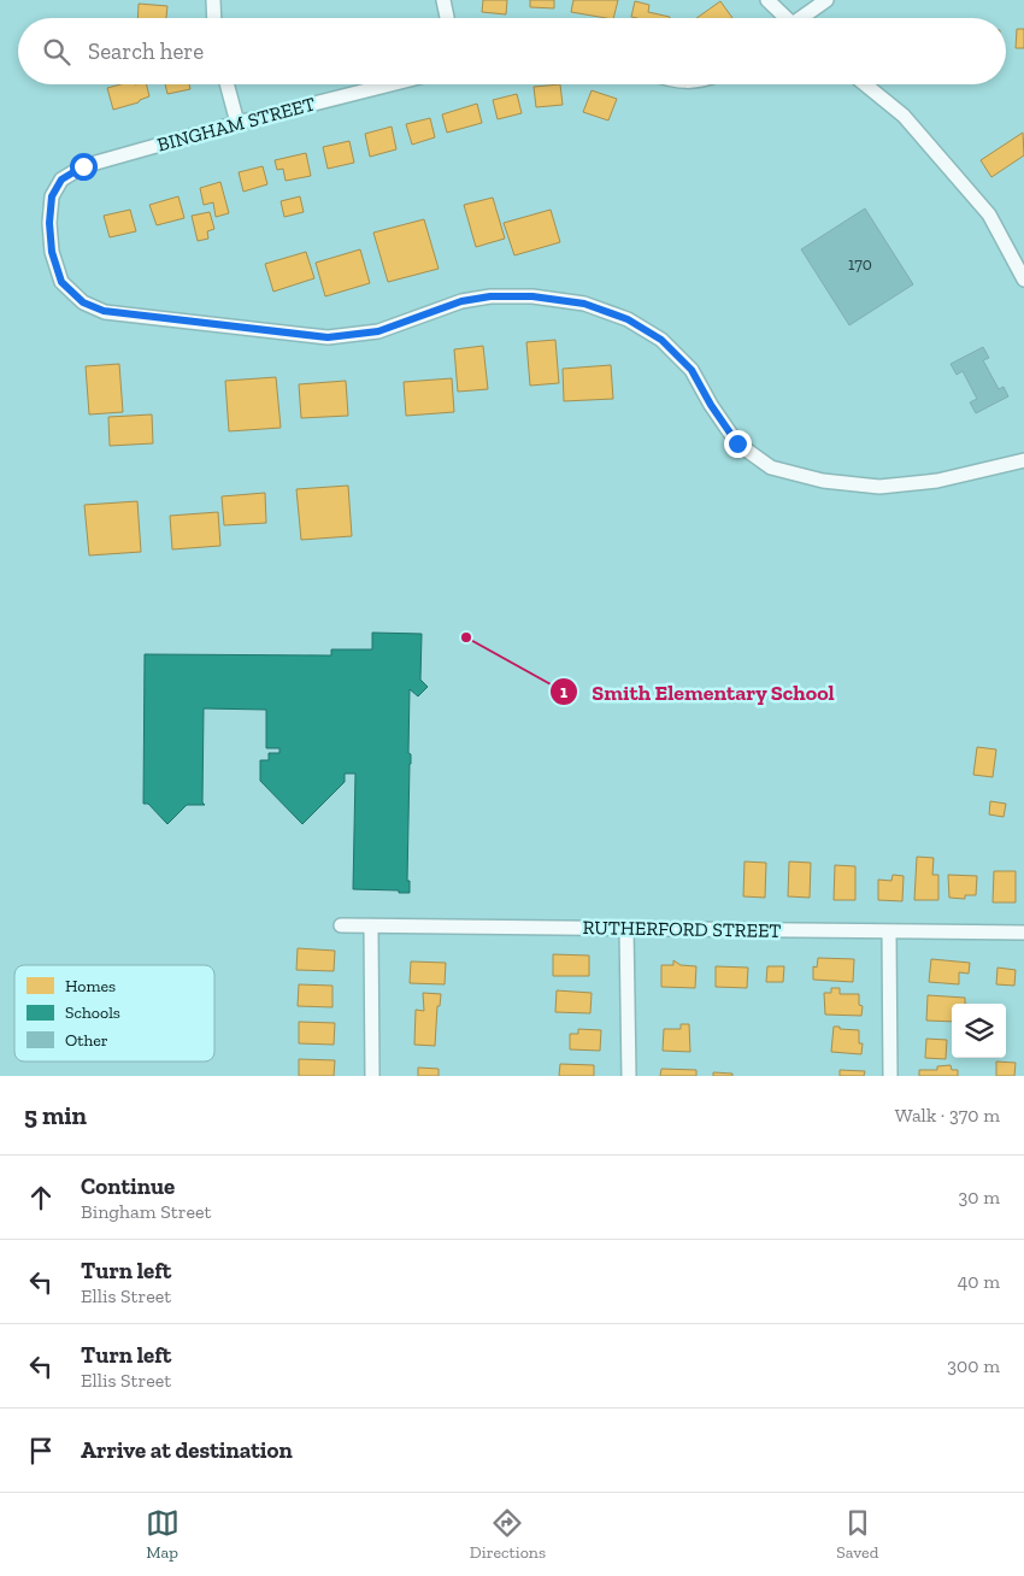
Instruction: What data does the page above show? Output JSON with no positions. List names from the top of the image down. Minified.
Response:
{"streets":{"street":["BINGHAM STREET","RUTHERFORD STREET"]},"places":["Smith Elementary School"],"house_numbers":["170"],"legend":["Homes","Schools","Other"],"page":{"search":"Search here","heading":["5 min","Walk · 370 m"],"list":[["Continue","Bingham Street","30 m"],["Turn left","Ellis Street","40 m"],["Turn left","Ellis Street","300 m"],"Arrive at destination"],"nav":["Map","Directions","Saved"]}}
